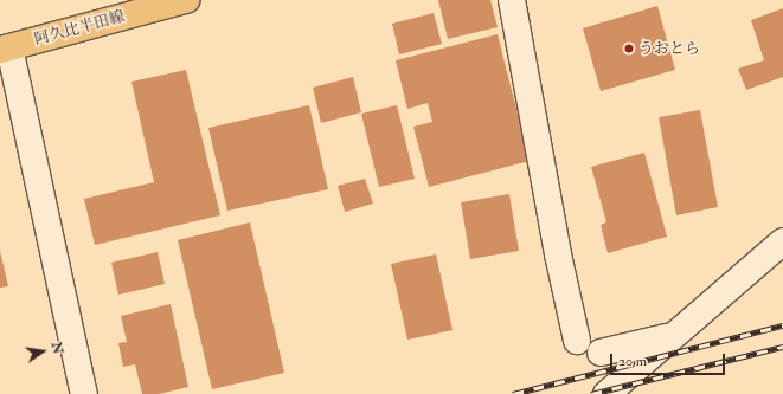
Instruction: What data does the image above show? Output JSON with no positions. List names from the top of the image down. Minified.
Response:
{"streets":{"main road":["阿久比半田線"]},"places":["うおとら"],"scale_bar":"20 m","north":"right"}
